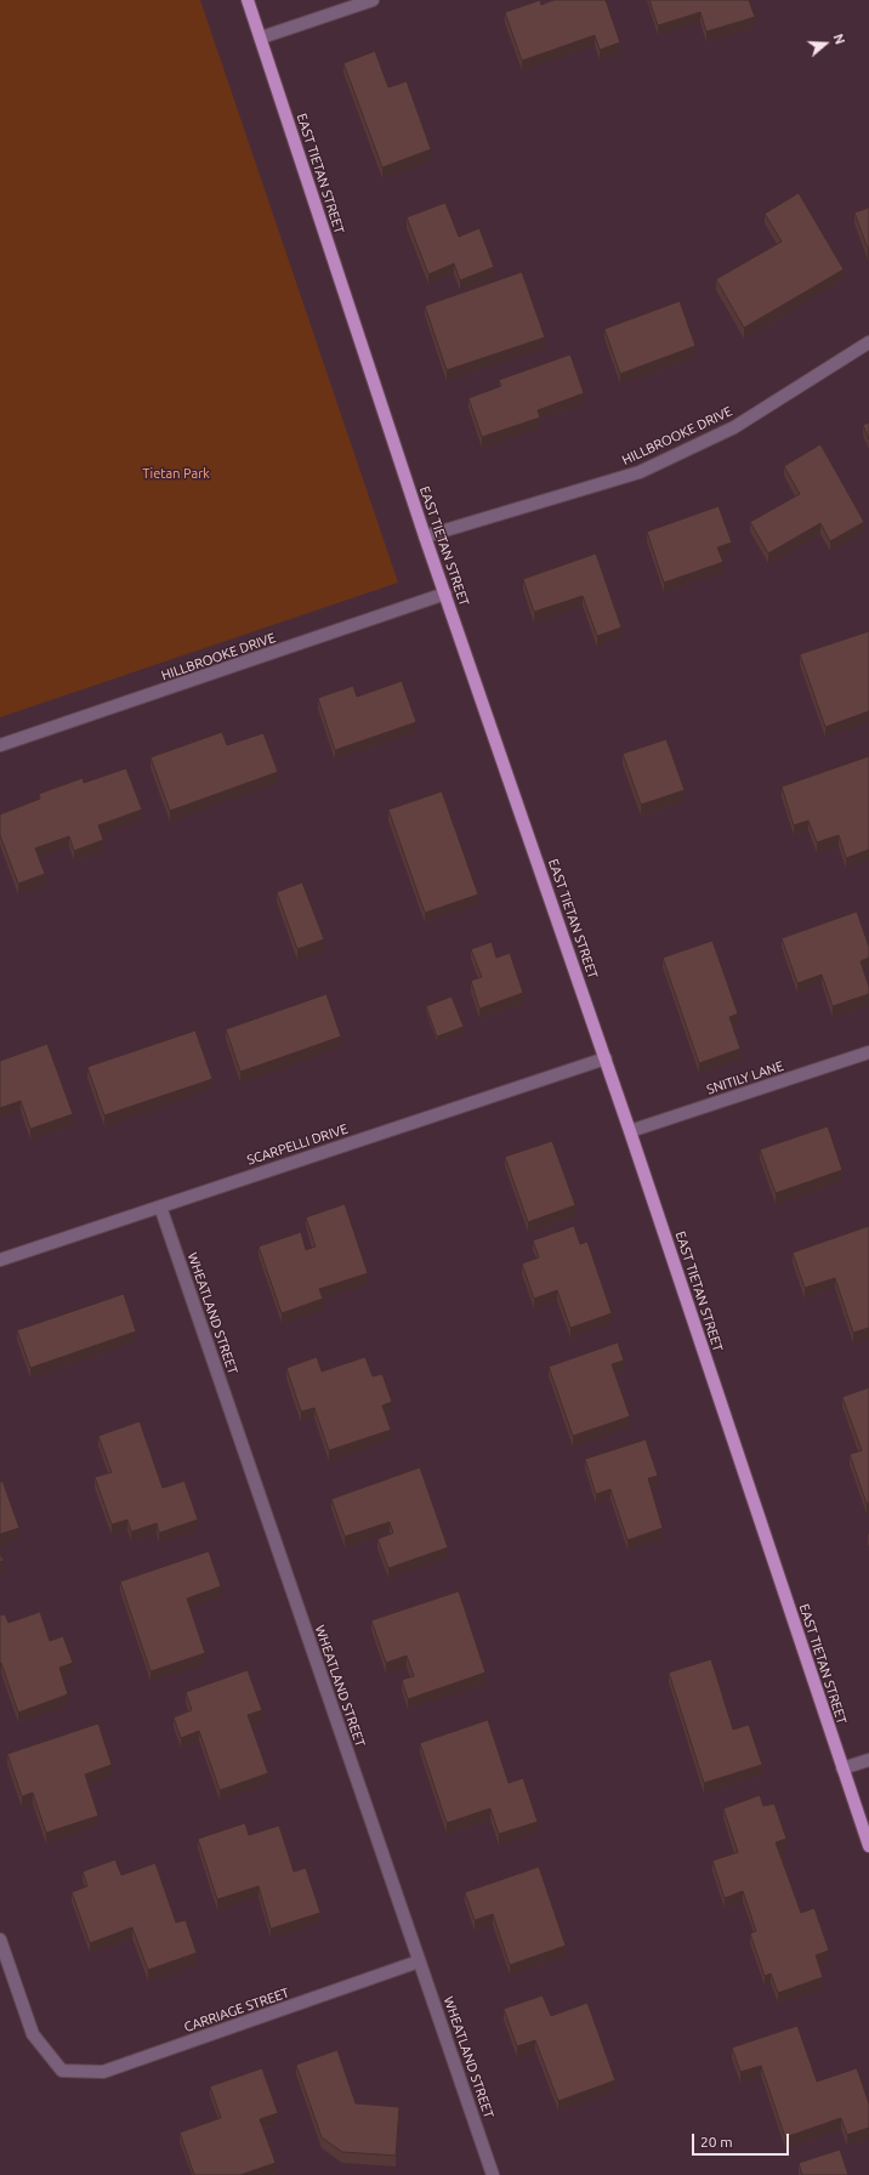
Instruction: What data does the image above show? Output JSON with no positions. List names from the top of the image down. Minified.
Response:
{"streets":{"main road":["EAST TIETAN STREET"],"street":["HILLBROOKE DRIVE","SNITILY LANE","SCARPELLI DRIVE","WHEATLAND STREET","CARRIAGE STREET"]},"crossings":[["EAST TIETAN STREET","HILLBROOKE DRIVE"],["EAST TIETAN STREET","SNITILY LANE"],["EAST TIETAN STREET","SCARPELLI DRIVE"],["SCARPELLI DRIVE","WHEATLAND STREET"],["WHEATLAND STREET","CARRIAGE STREET"]],"parks":["Tietan Park"],"scale_bar":"20 m","north":"right"}
